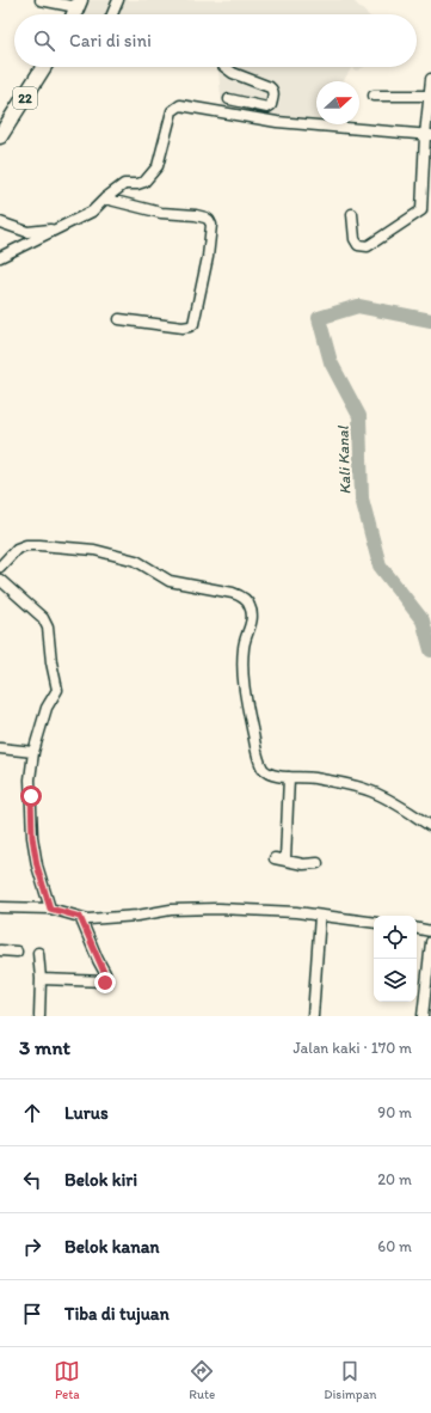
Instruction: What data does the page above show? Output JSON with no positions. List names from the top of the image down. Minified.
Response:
{"streets":{"highway":["22"]},"water":["Kali Kanal"],"north":"right","page":{"search":"Cari di sini","heading":["3 mnt","Jalan kaki · 170 m"],"list":[["Lurus","90 m"],["Belok kiri","20 m"],["Belok kanan","60 m"],"Tiba di tujuan"],"nav":["Peta","Rute","Disimpan"]}}
